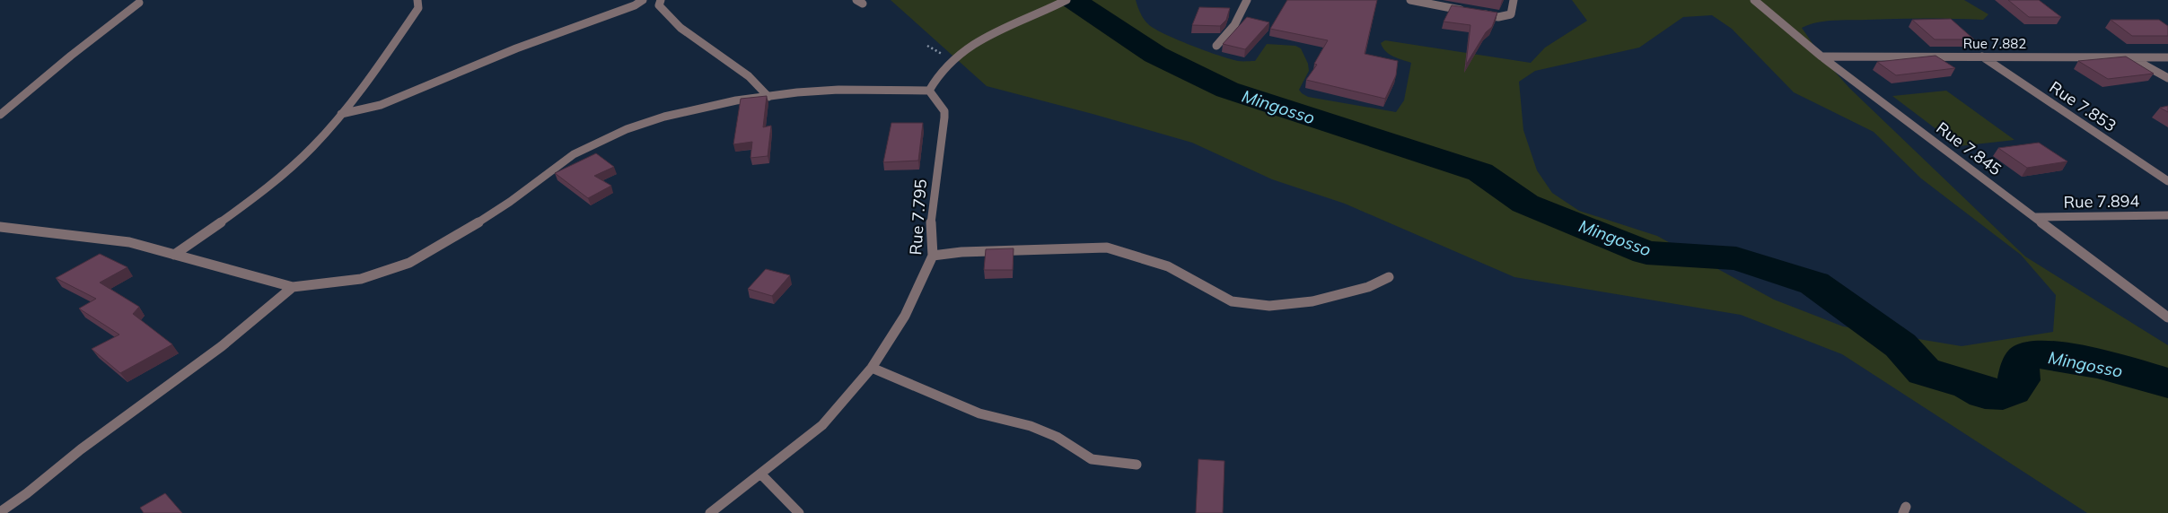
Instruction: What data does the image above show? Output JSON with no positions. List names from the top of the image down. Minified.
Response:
{"streets":{"street":["Rue 7.882","Rue 7.853","Rue 7.845","Rue 7.894","Rue 7.795"]},"crossings":[["Rue 7.882","Rue 7.853"],["Rue 7.882","Rue 7.845"],["Rue 7.845","Rue 7.894"]],"water":["Mingosso"]}
